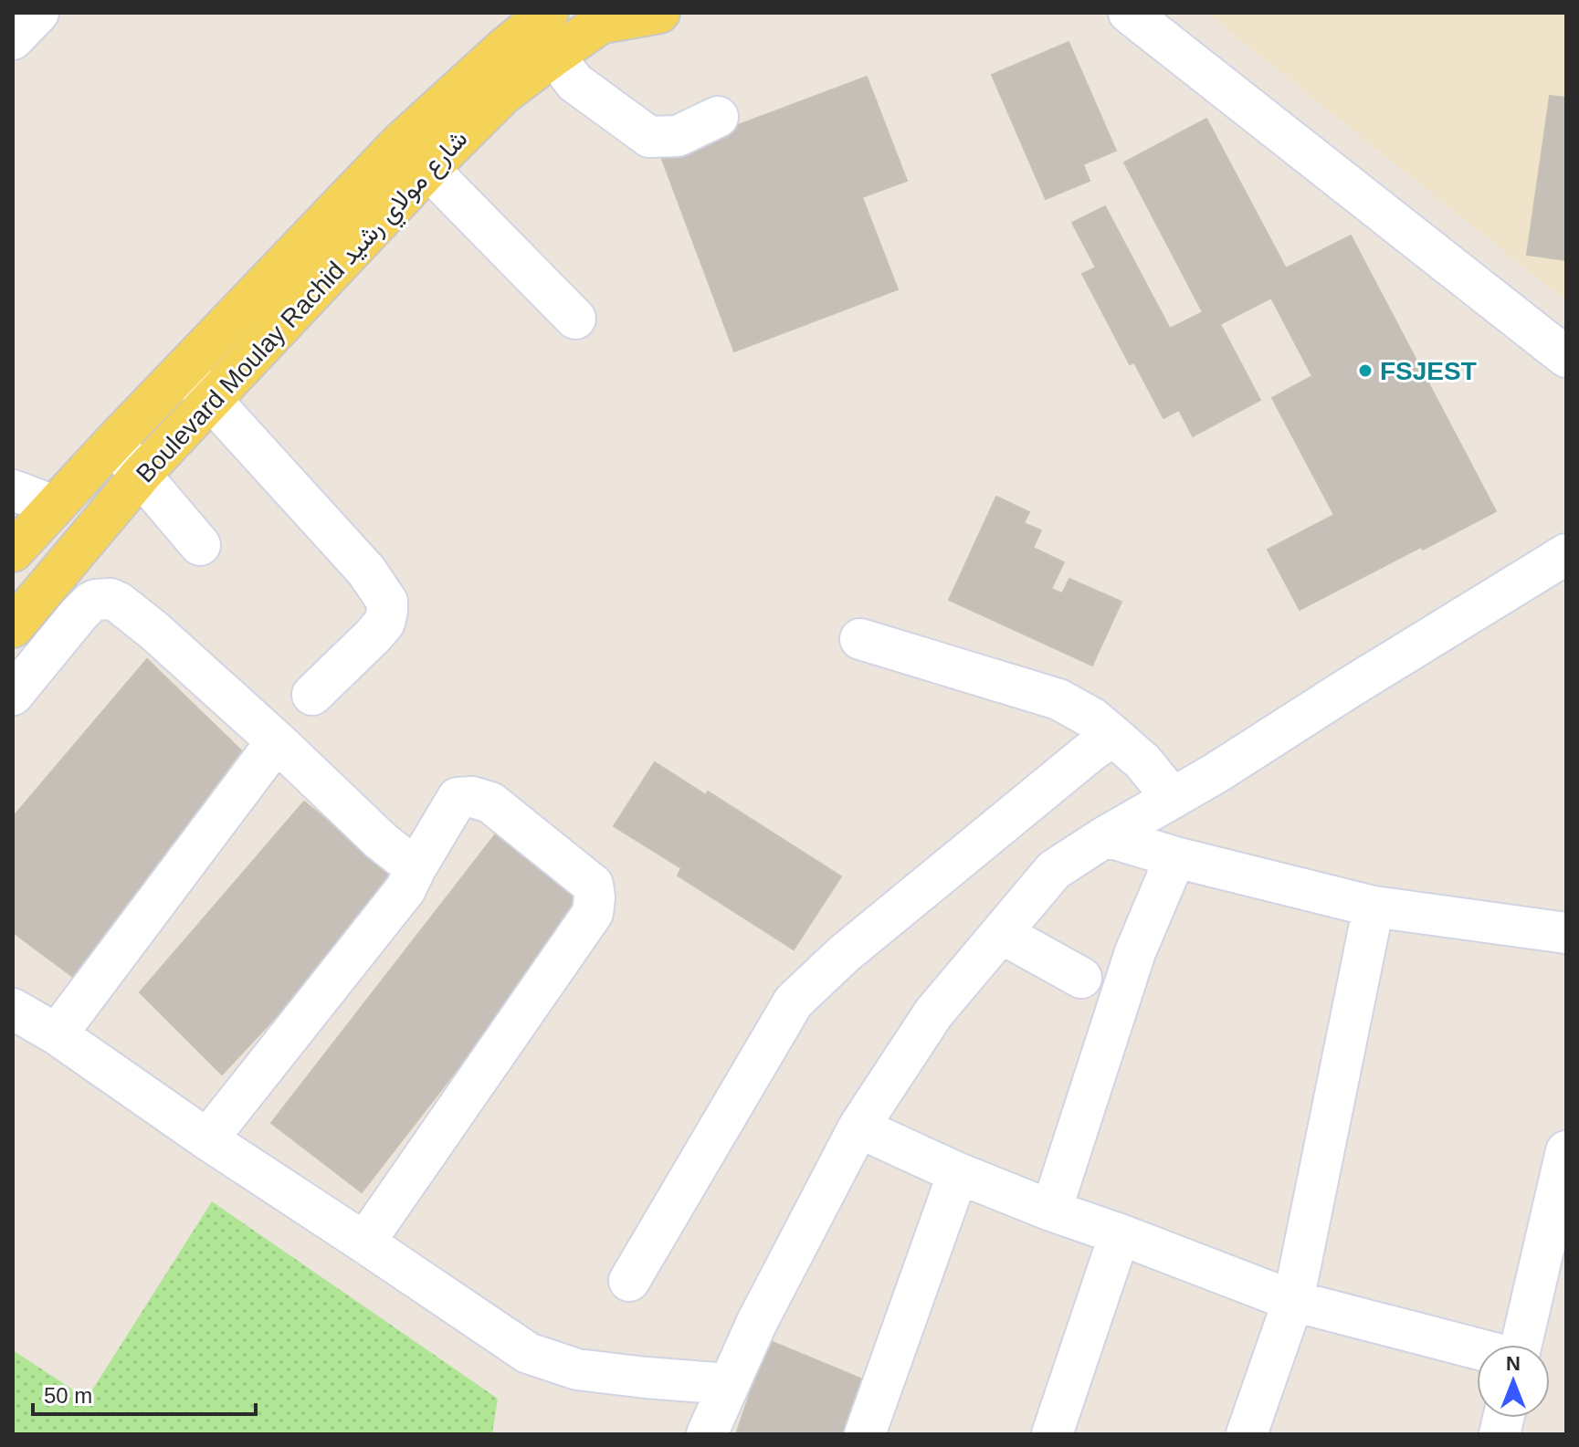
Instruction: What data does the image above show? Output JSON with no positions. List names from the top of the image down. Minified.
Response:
{"streets":{"main road":["Boulevard Moulay Rachid شارع مولاي رشيد"]},"places":["FSJEST"],"scale_bar":"50 m","north":"top"}
